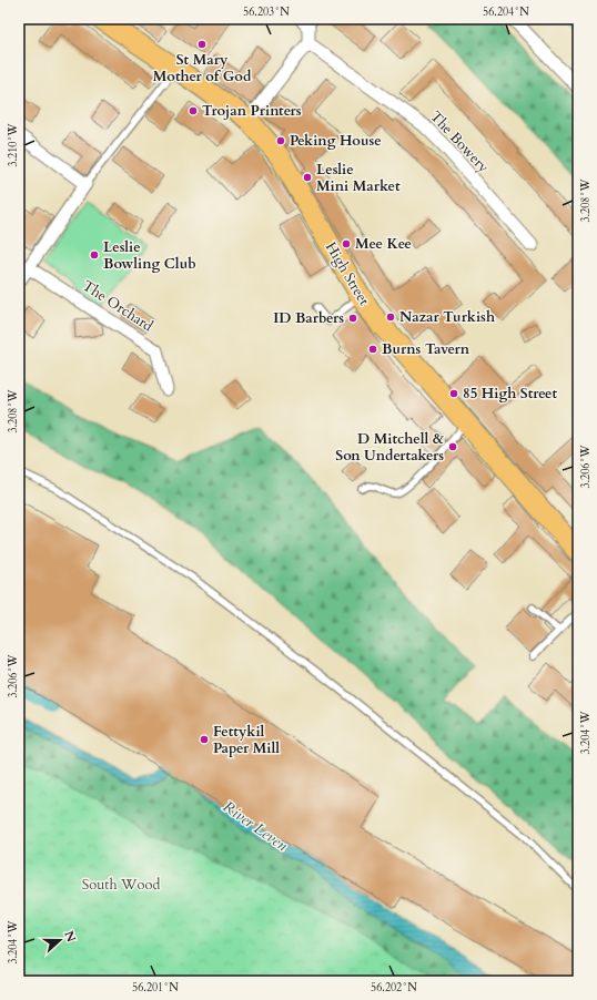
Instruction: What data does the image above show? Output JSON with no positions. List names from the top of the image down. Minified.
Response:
{"streets":{"main road":["High Street"],"street":["The Bowery","The Orchard"]},"water":["River Leven"],"parks":["South Wood"],"places":["St Mary Mother of God","Trojan Printers","Peking House","Leslie Mini Market","Mee Kee","Leslie Bowling Club","Nazar Turkish","ID Barbers","Burns Tavern","85 High Street","D Mitchell & Son Undertakers","Fettykil Paper Mill"],"north":"right","coordinates":["56.203°N","56.204°N","3.210°W","3.208°W","3.206°W","3.204°W","56.201°N","56.202°N"]}
